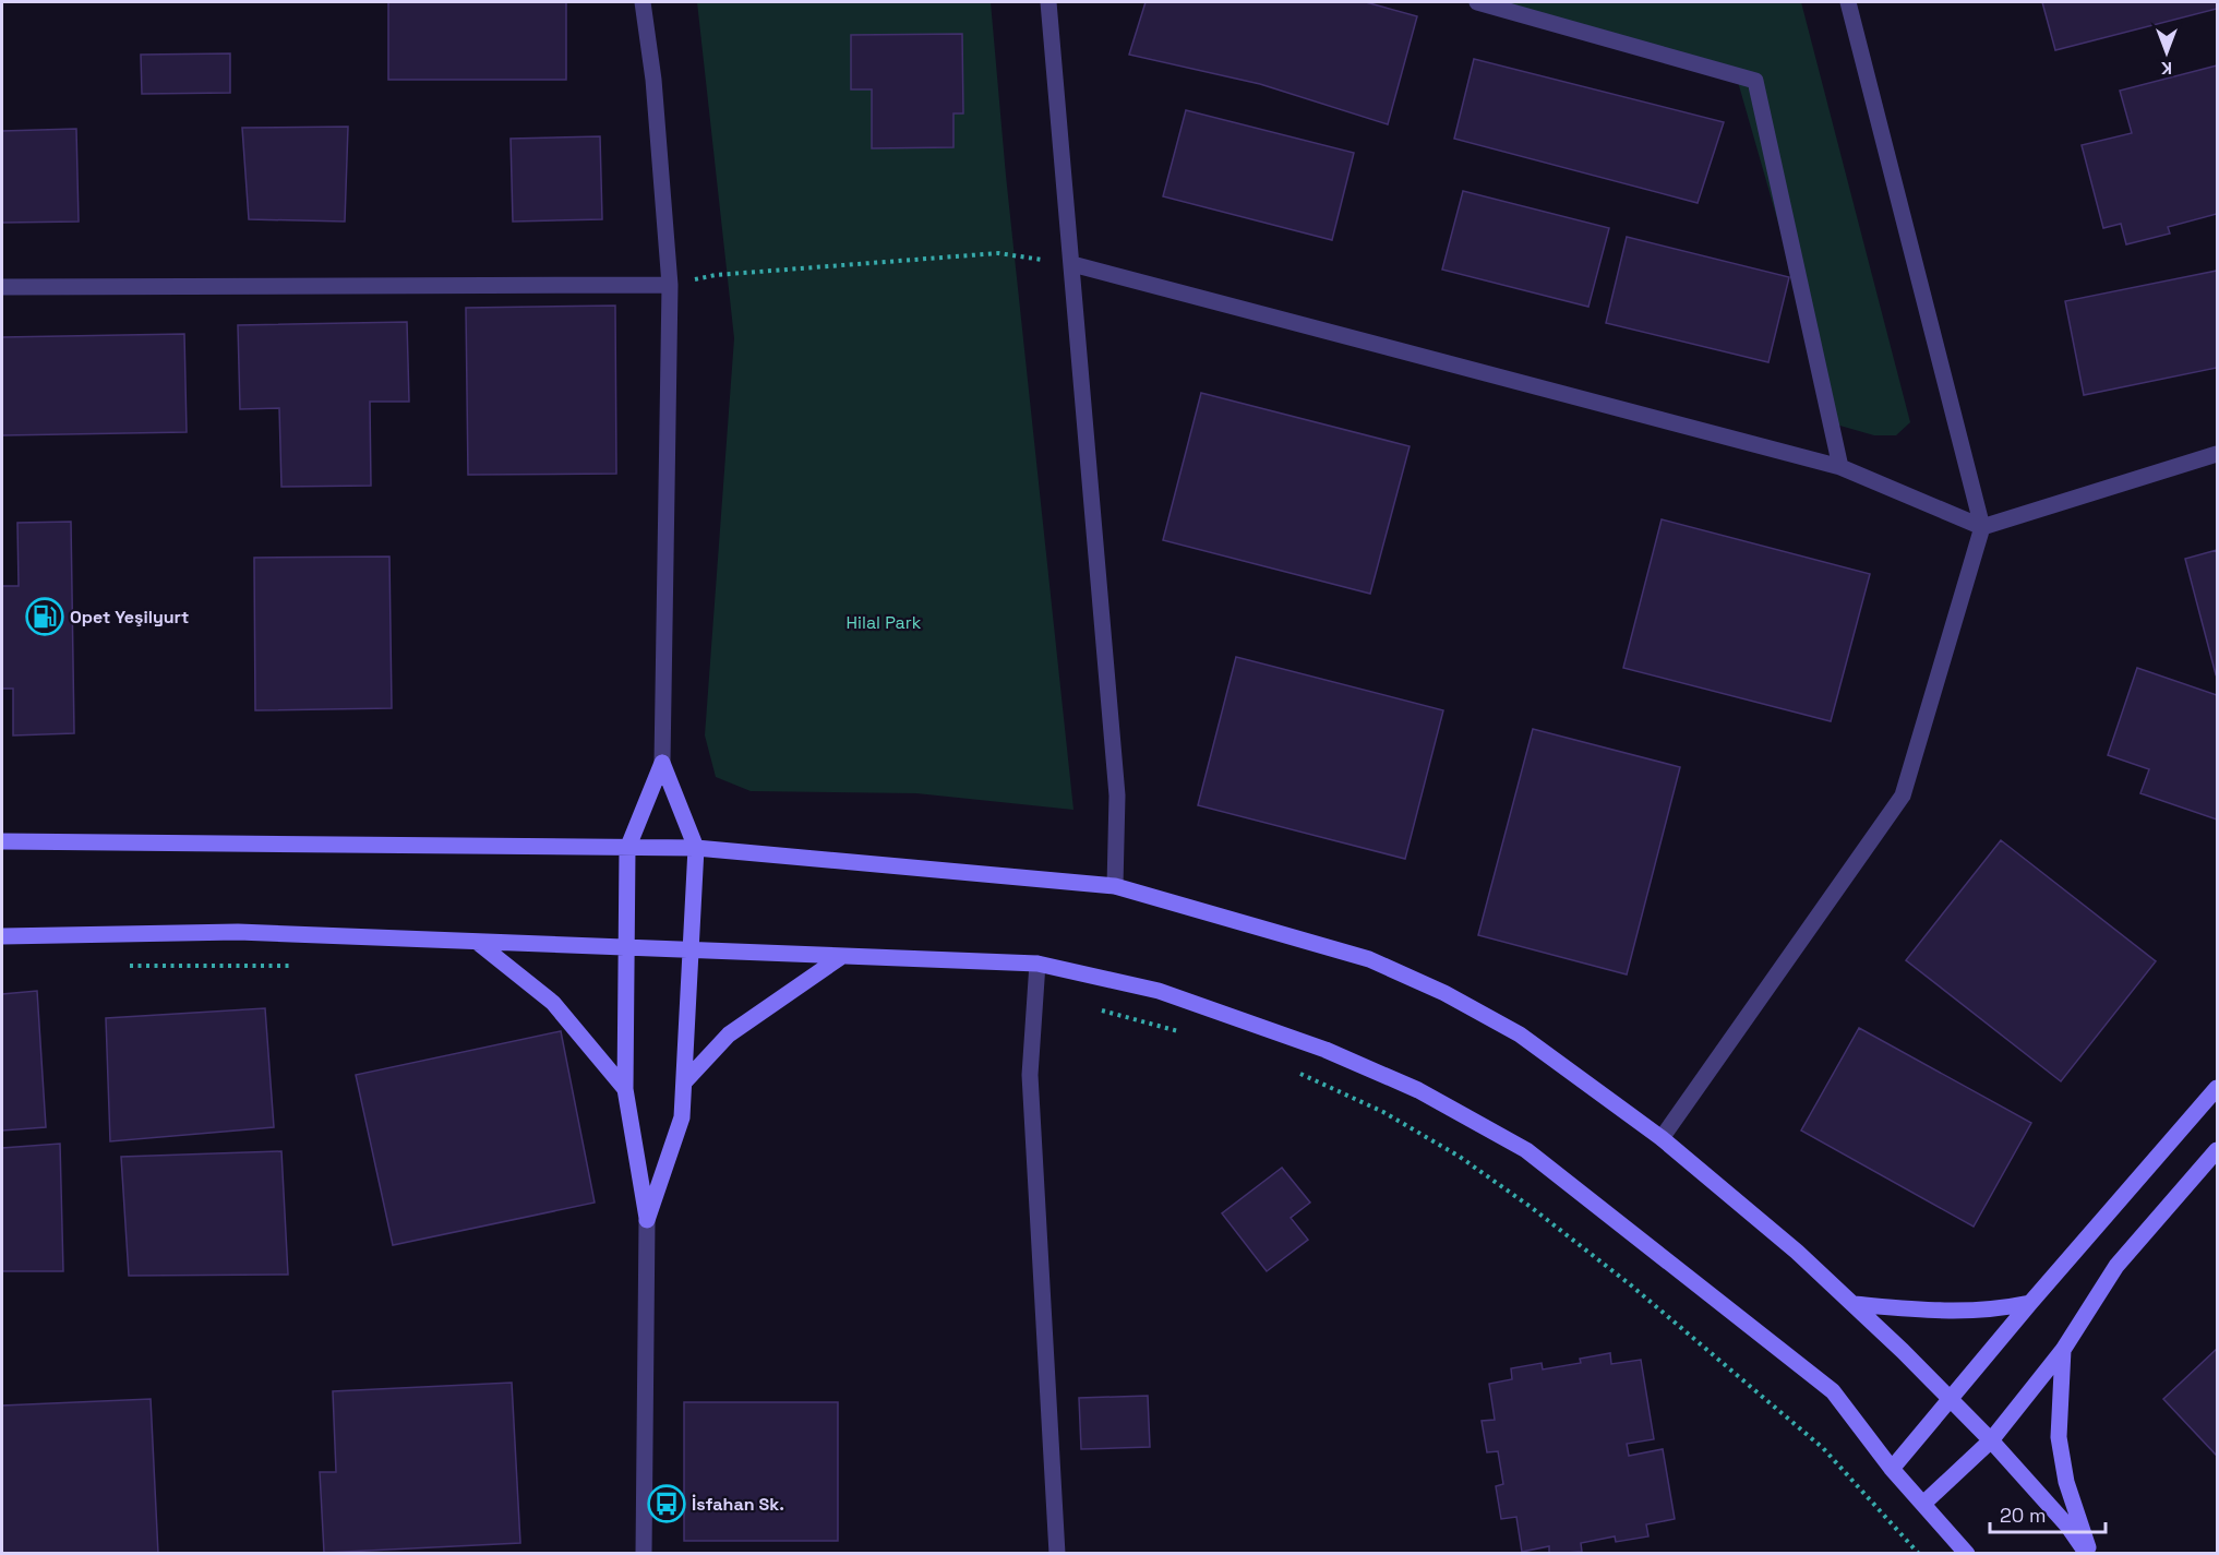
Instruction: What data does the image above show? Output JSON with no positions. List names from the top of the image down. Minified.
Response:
{"parks":["Hilal Park"],"places":{"fuel station":["Opet Yeşilyurt"],"bus stop":["İsfahan Sk."]},"scale_bar":"20 m","north":"bottom"}
